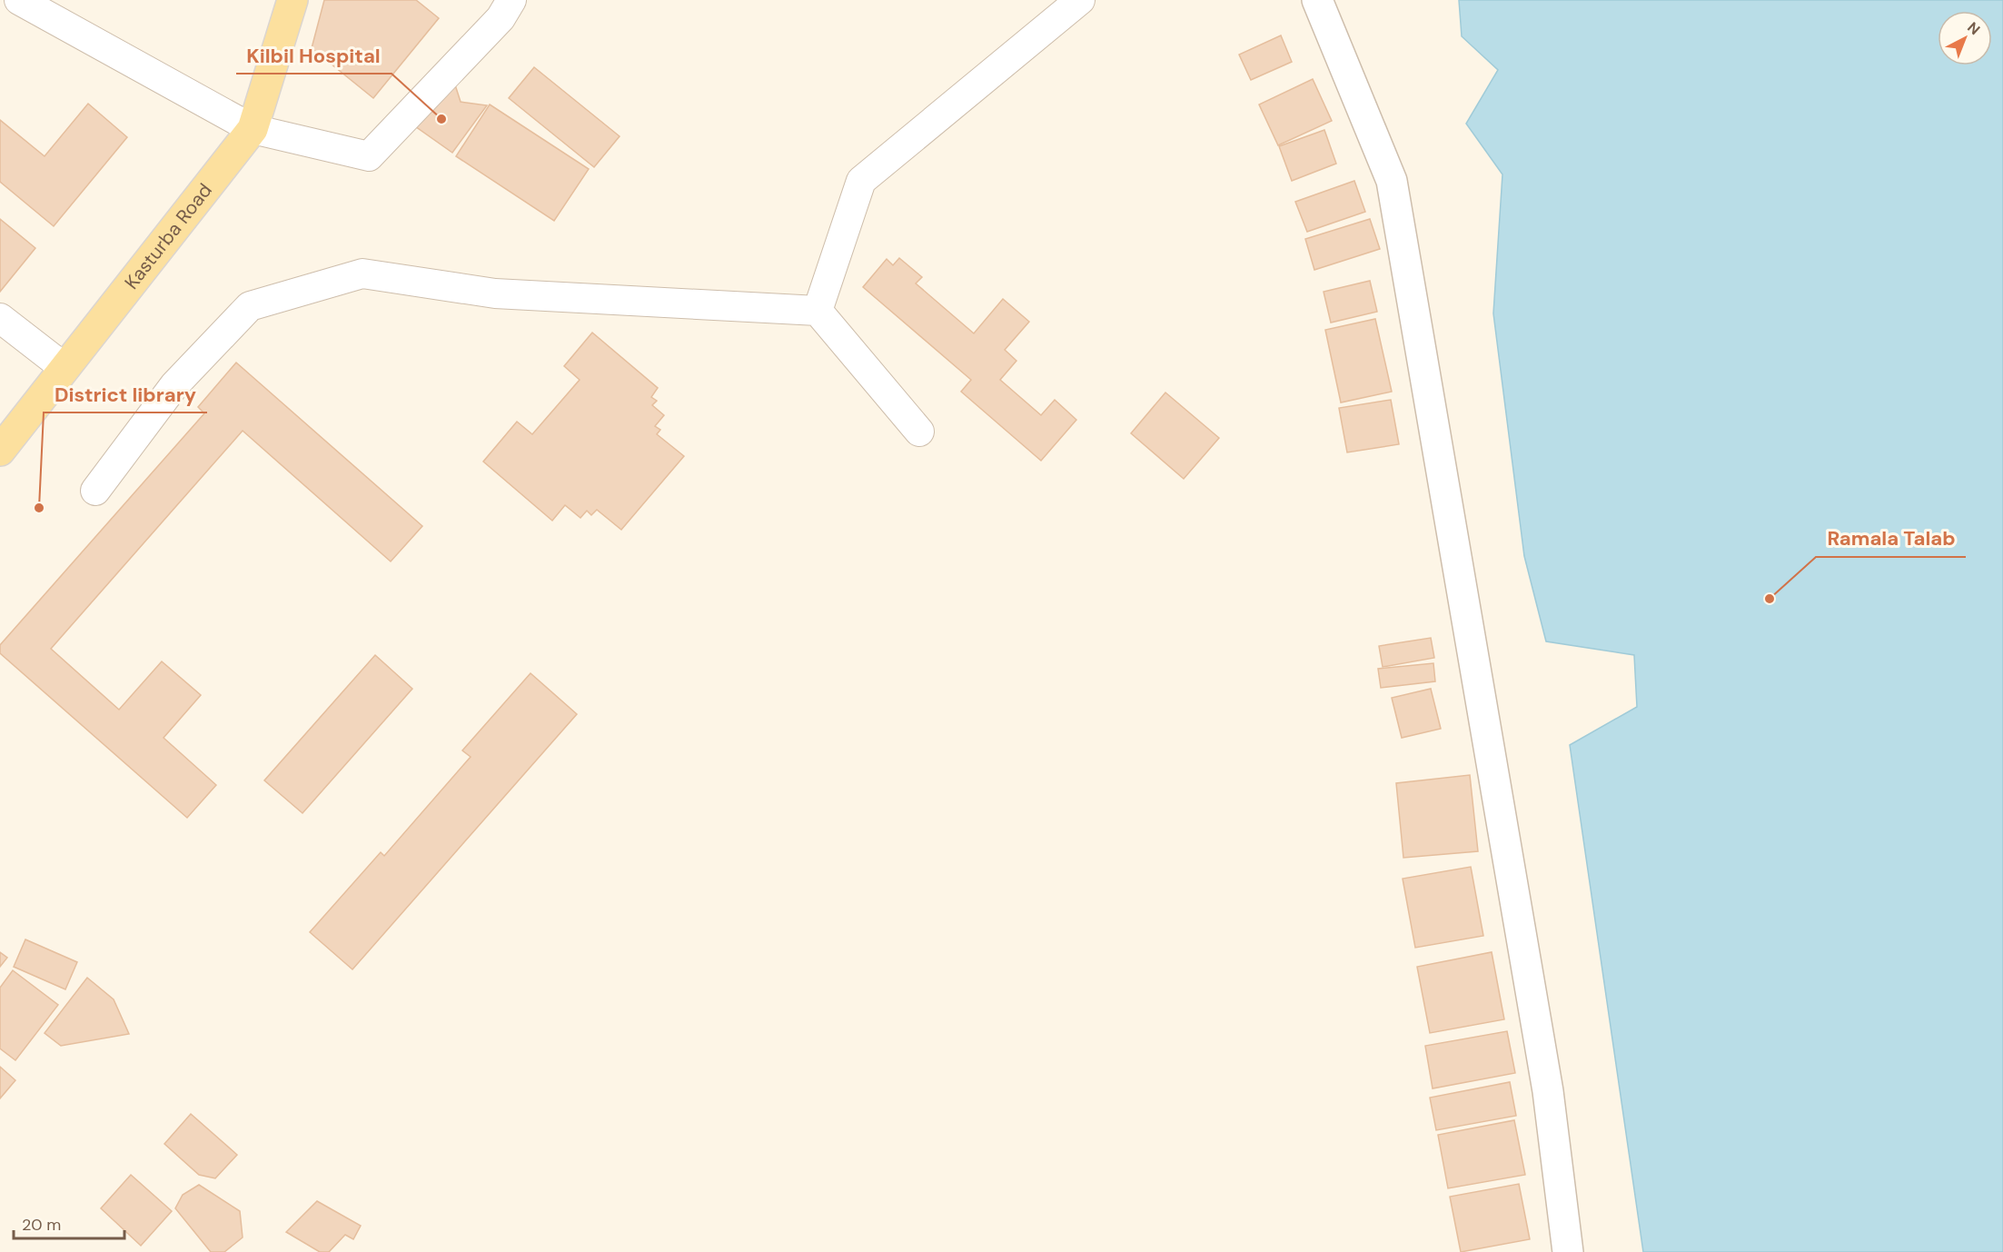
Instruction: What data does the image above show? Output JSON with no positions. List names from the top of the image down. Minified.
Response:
{"streets":{"main road":["Kasturba Road"]},"places":["Kilbil Hospital","District library","Ramala Talab"],"scale_bar":"20 m","north":"top right"}
